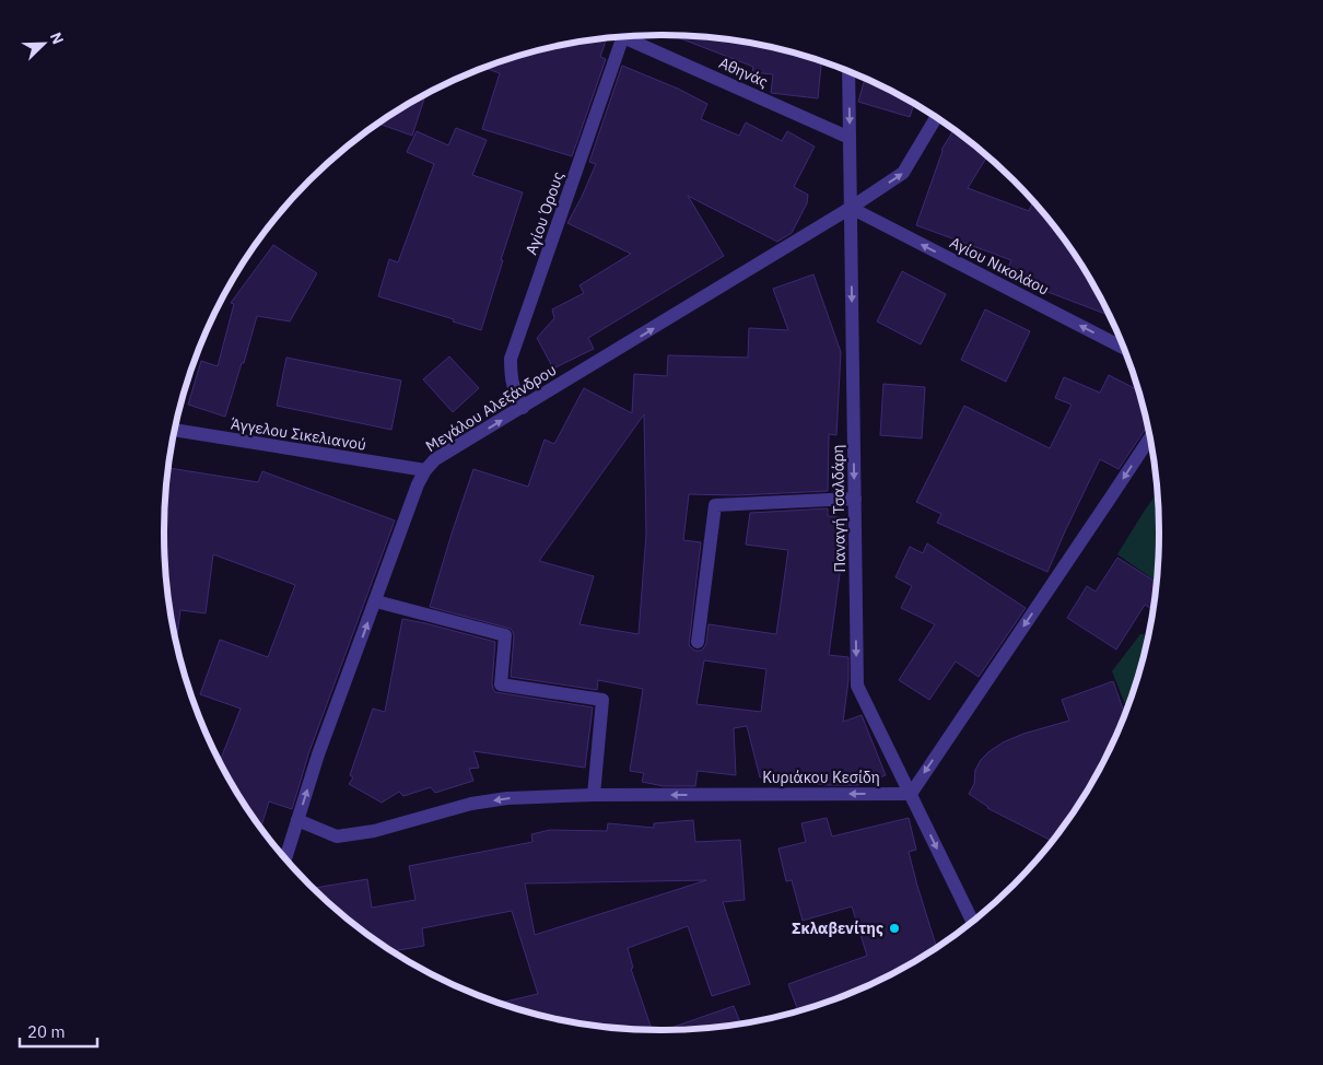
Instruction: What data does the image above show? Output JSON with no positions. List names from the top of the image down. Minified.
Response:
{"streets":{"street":["Αθηνάς","Αγίου Όρους","Αγίου Νικολάου","Μεγάλου Αλεξάνδρου","Άγγελου Σικελιανού","Παναγή Τσαλδάρη","Κυριάκου Κεσίδη"]},"crossings":[["Αθηνάς","Παναγή Τσαλδάρη"],["Αγίου Όρους","Μεγάλου Αλεξάνδρου"],["Αγίου Νικολάου","Μεγάλου Αλεξάνδρου"],["Αγίου Νικολάου","Παναγή Τσαλδάρη"],["Μεγάλου Αλεξάνδρου","Άγγελου Σικελιανού"],["Μεγάλου Αλεξάνδρου","Παναγή Τσαλδάρη"],["Μεγάλου Αλεξάνδρου","Κυριάκου Κεσίδη"],["Παναγή Τσαλδάρη","Κυριάκου Κεσίδη"]],"one_way":["Αγίου Νικολάου","Μεγάλου Αλεξάνδρου","Παναγή Τσαλδάρη","Κυριάκου Κεσίδη"],"places":["Σκλαβενίτης"],"scale_bar":"20 m","north":"top right"}
